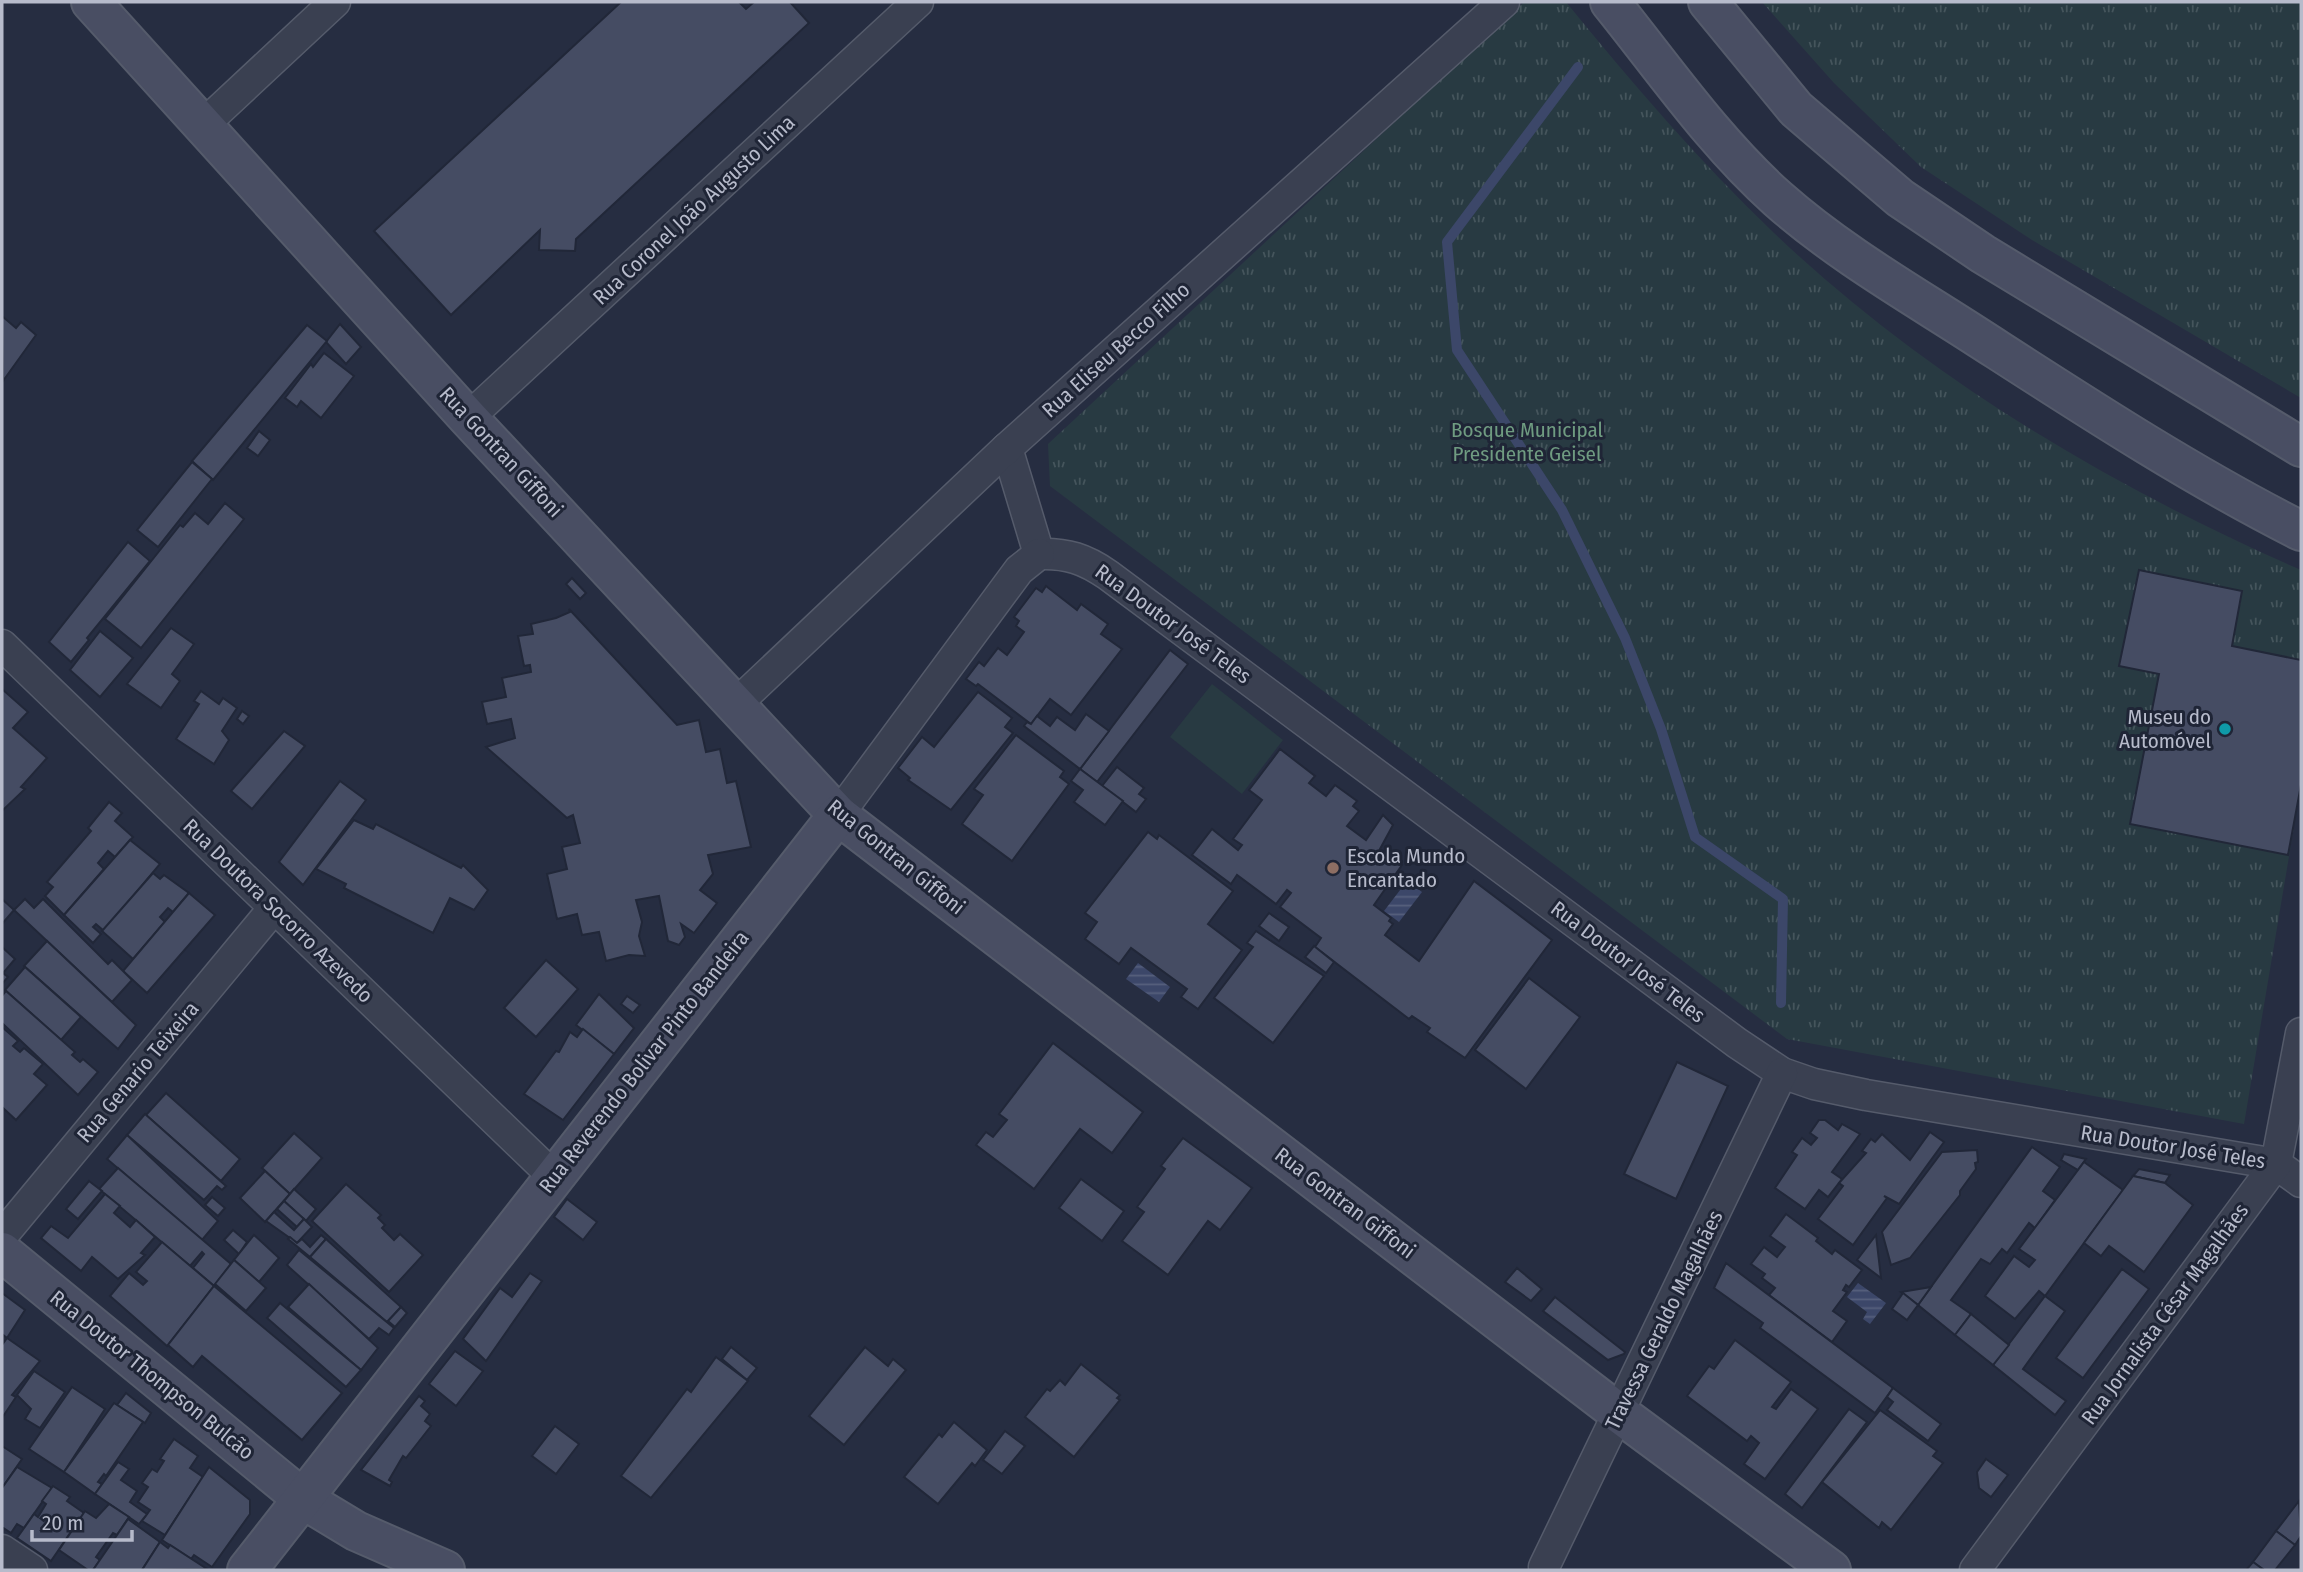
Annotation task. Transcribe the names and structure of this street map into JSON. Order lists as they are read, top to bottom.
{
  "streets": {
    "street": [
      "Rua Coronel João Augusto Lima",
      "Rua Eliseu Becco Filho",
      "Rua Gontran Giffoni",
      "Rua Doutor José Teles",
      "Rua Doutora Socorro Azevedo",
      "Rua Reverendo Bolivar Pinto Bandeira",
      "Rua Genario Teixeira",
      "Rua Jornalista César Magalhães",
      "Travessa Geraldo Magalhães",
      "Rua Doutor Thompson Bulcão"
    ]
  },
  "crossings": [
    ["Rua Coronel João Augusto Lima", "Rua Gontran Giffoni"],
    ["Rua Eliseu Becco Filho", "Rua Gontran Giffoni"],
    ["Rua Gontran Giffoni", "Rua Reverendo Bolivar Pinto Bandeira"],
    ["Rua Gontran Giffoni", "Travessa Geraldo Magalhães"],
    ["Rua Doutor José Teles", "Rua Reverendo Bolivar Pinto Bandeira"],
    ["Rua Doutor José Teles", "Rua Jornalista César Magalhães"],
    ["Rua Doutor José Teles", "Travessa Geraldo Magalhães"],
    ["Rua Doutora Socorro Azevedo", "Rua Reverendo Bolivar Pinto Bandeira"],
    ["Rua Doutora Socorro Azevedo", "Rua Genario Teixeira"],
    ["Rua Reverendo Bolivar Pinto Bandeira", "Rua Doutor Thompson Bulcão"]
  ],
  "parks": ["Bosque Municipal Presidente Geisel"],
  "places": ["Museu do Automóvel", "Escola Mundo Encantado"],
  "scale_bar": "20 m"
}
